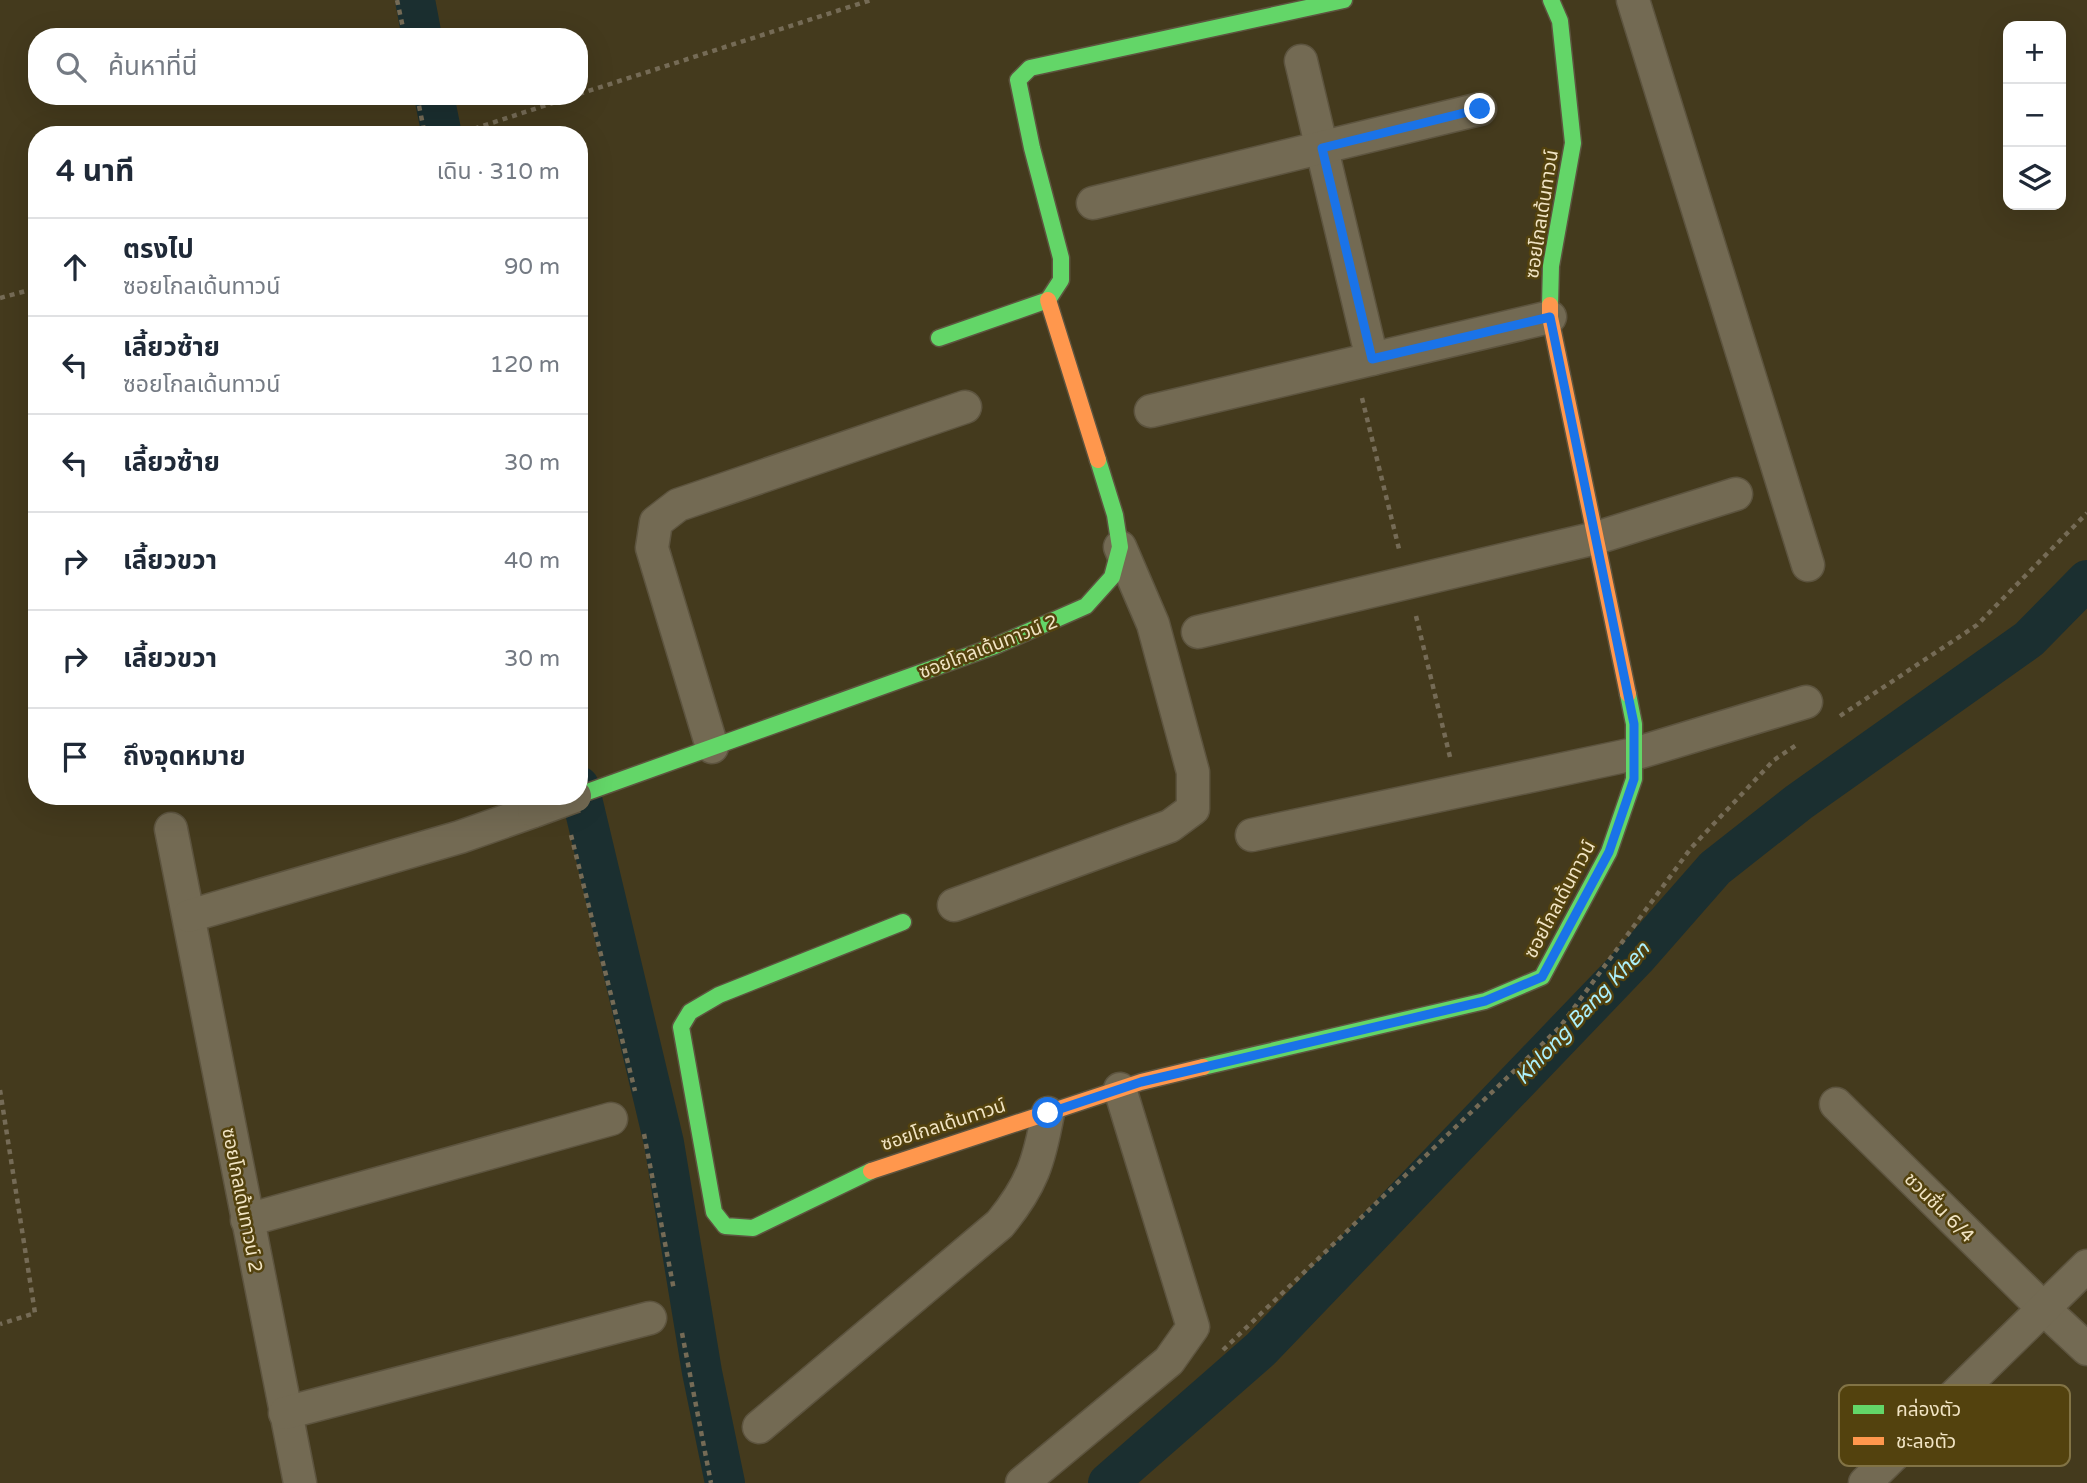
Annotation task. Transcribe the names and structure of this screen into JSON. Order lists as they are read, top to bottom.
{
  "streets": {
    "street": ["ซอยโกลเด้นทาวน์", "ซอยโกลเด้นทาวน์ 2", "ชวนชื่น 6/4"]
  },
  "water": ["Khlong Bang Khen"],
  "legend": ["คล่องตัว", "ชะลอตัว"],
  "page": {
    "map_buttons": ["+", "−"],
    "search": "ค้นหาที่นี่",
    "heading": ["4 นาที", "เดิน · 310 m"],
    "list": [
      ["ตรงไป", "ซอยโกลเด้นทาวน์", "90 m"],
      ["เลี้ยวซ้าย", "ซอยโกลเด้นทาวน์", "120 m"],
      ["เลี้ยวซ้าย", "30 m"],
      ["เลี้ยวขวา", "40 m"],
      ["เลี้ยวขวา", "30 m"],
      "ถึงจุดหมาย"
    ]
  }
}
